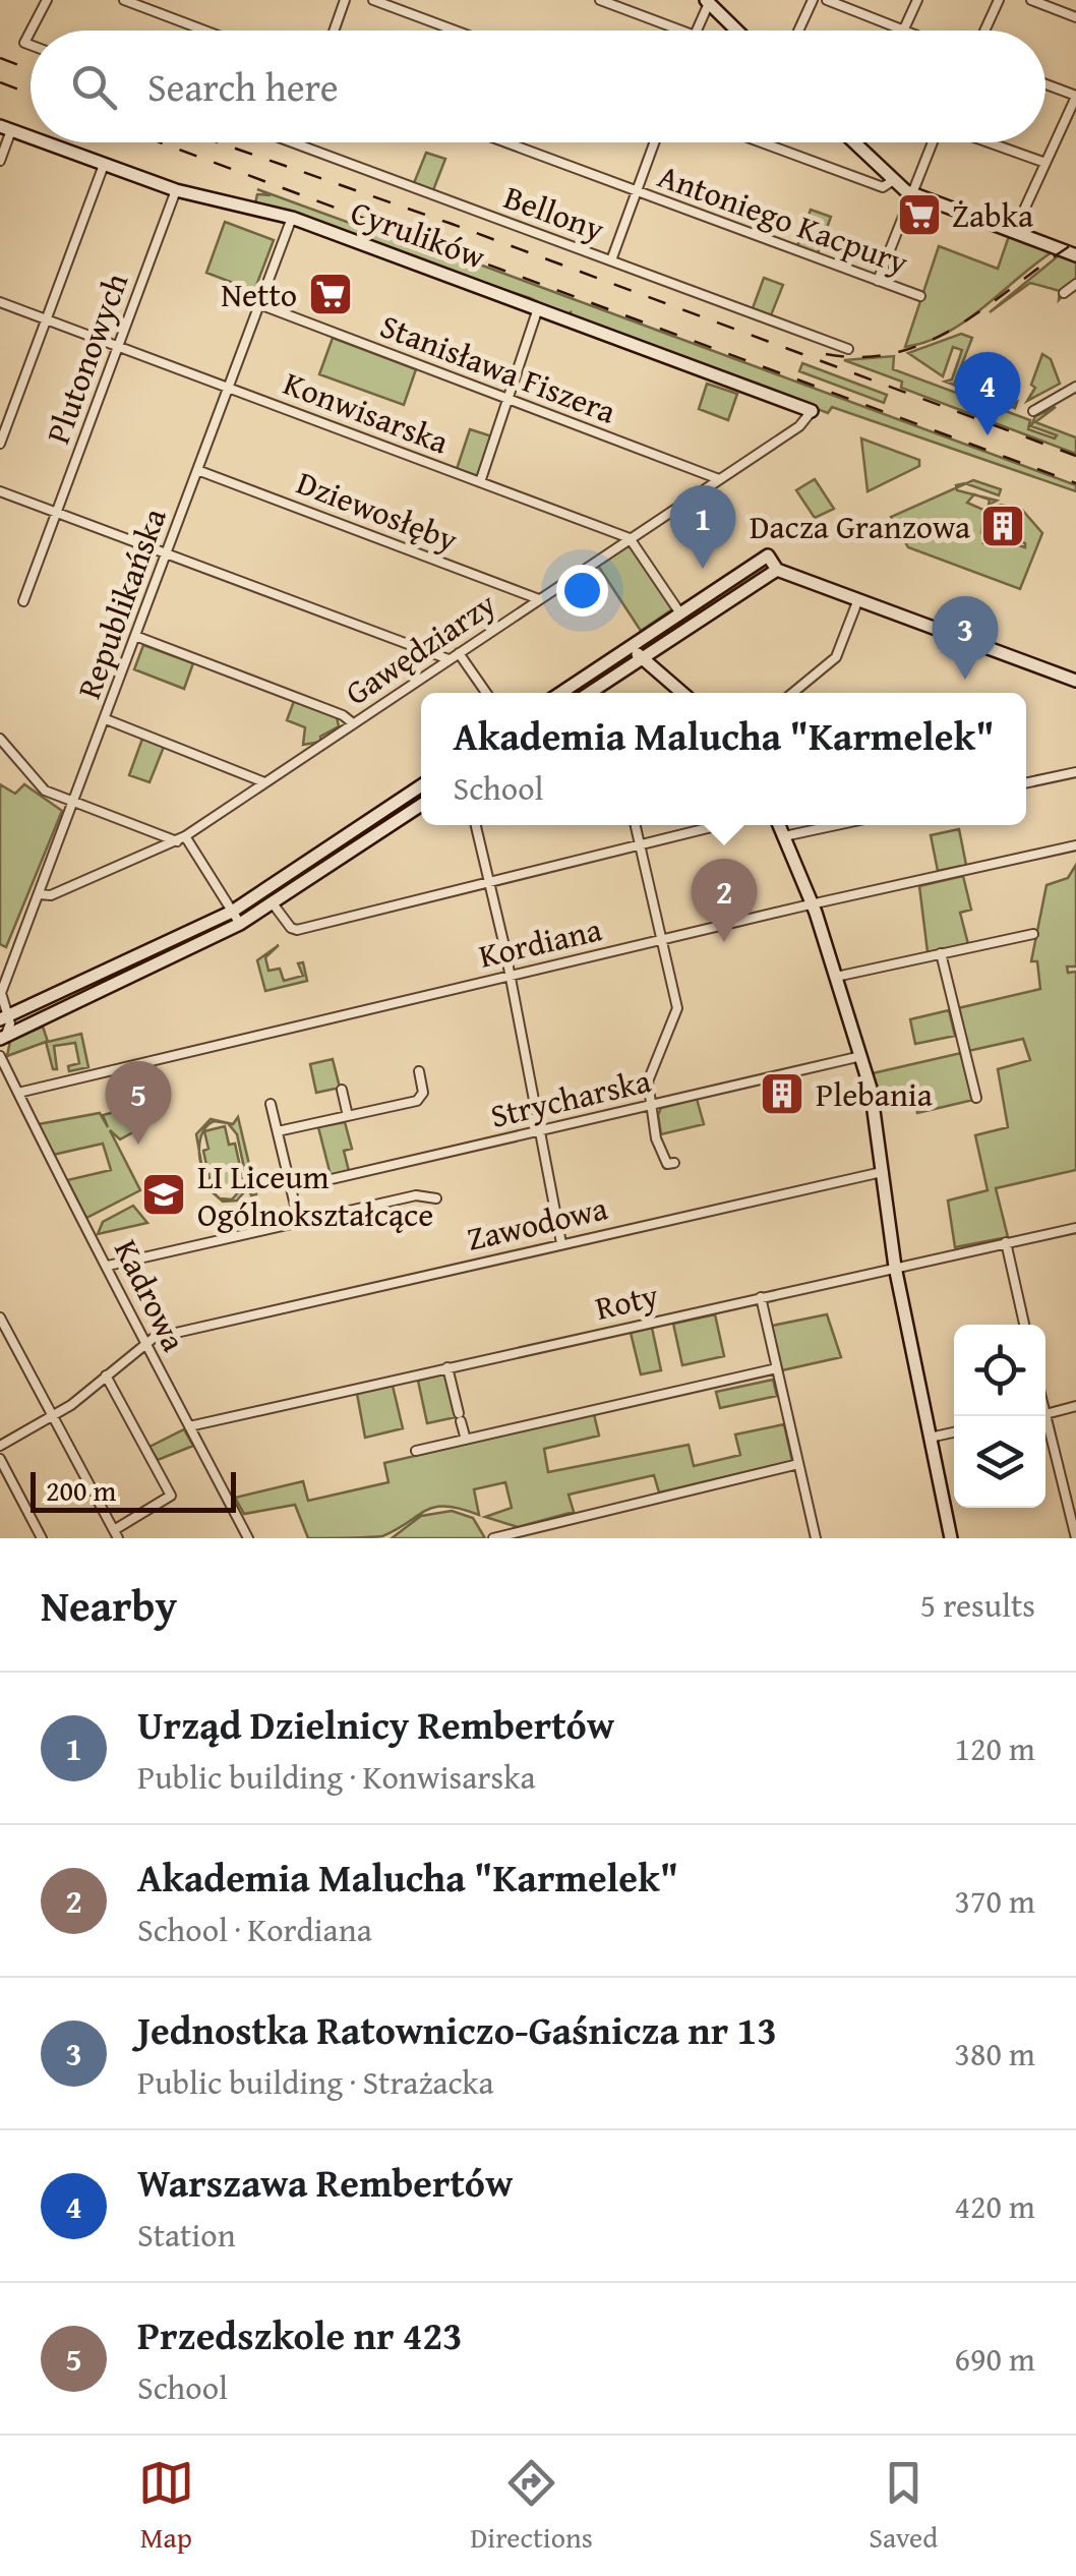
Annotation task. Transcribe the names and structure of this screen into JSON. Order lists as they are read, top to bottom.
{
  "streets": {
    "street": [
      "Bellony",
      "Antoniego Kacpury",
      "Cyrulików",
      "Plutonowych",
      "Stanisława Fiszera",
      "Konwisarska",
      "Dziewosłęby",
      "Republikańska",
      "Gawędziarzy",
      "Kordiana",
      "Strycharska",
      "Zawodowa",
      "Kadrowa",
      "Roty"
    ]
  },
  "crossings": [
    ["Cyrulików", "Plutonowych"],
    ["Cyrulików", "Republikańska"],
    ["Cyrulików", "Gawędziarzy"],
    ["Plutonowych", "Konwisarska"],
    ["Stanisława Fiszera", "Republikańska"],
    ["Stanisława Fiszera", "Gawędziarzy"],
    ["Konwisarska", "Republikańska"],
    ["Konwisarska", "Gawędziarzy"],
    ["Dziewosłęby", "Republikańska"],
    ["Dziewosłęby", "Gawędziarzy"],
    ["Republikańska", "Gawędziarzy"],
    ["Kordiana", "Kadrowa"],
    ["Zawodowa", "Kadrowa"],
    ["Kadrowa", "Roty"]
  ],
  "places": {
    "supermarket": ["Żabka", "Netto"],
    "building": ["Dacza Granzowa", "Plebania"],
    "school or university": ["LI Liceum Ogólnokształcące"]
  },
  "scale_bar": "200 m",
  "page": {
    "search": "Search here",
    "pins": [
      "4",
      "1",
      "3",
      "2",
      "5"
    ],
    "popup": ["Akademia Malucha \"Karmelek\"", "School"],
    "scale": "200 m",
    "heading": ["Nearby", "5 results"],
    "list": [
      {
        "mark": "1",
        "name": "Urząd Dzielnicy Rembertów",
        "note": "Public building · Konwisarska",
        "value": "120 m"
      },
      {
        "mark": "2",
        "name": "Akademia Malucha \"Karmelek\"",
        "note": "School · Kordiana",
        "value": "370 m"
      },
      {
        "mark": "3",
        "name": "Jednostka Ratowniczo-Gaśnicza nr 13",
        "note": "Public building · Strażacka",
        "value": "380 m"
      },
      {
        "mark": "4",
        "name": "Warszawa Rembertów",
        "note": "Station",
        "value": "420 m"
      },
      {
        "mark": "5",
        "name": "Przedszkole nr 423",
        "note": "School",
        "value": "690 m"
      }
    ],
    "nav": ["Map", "Directions", "Saved"]
  }
}
